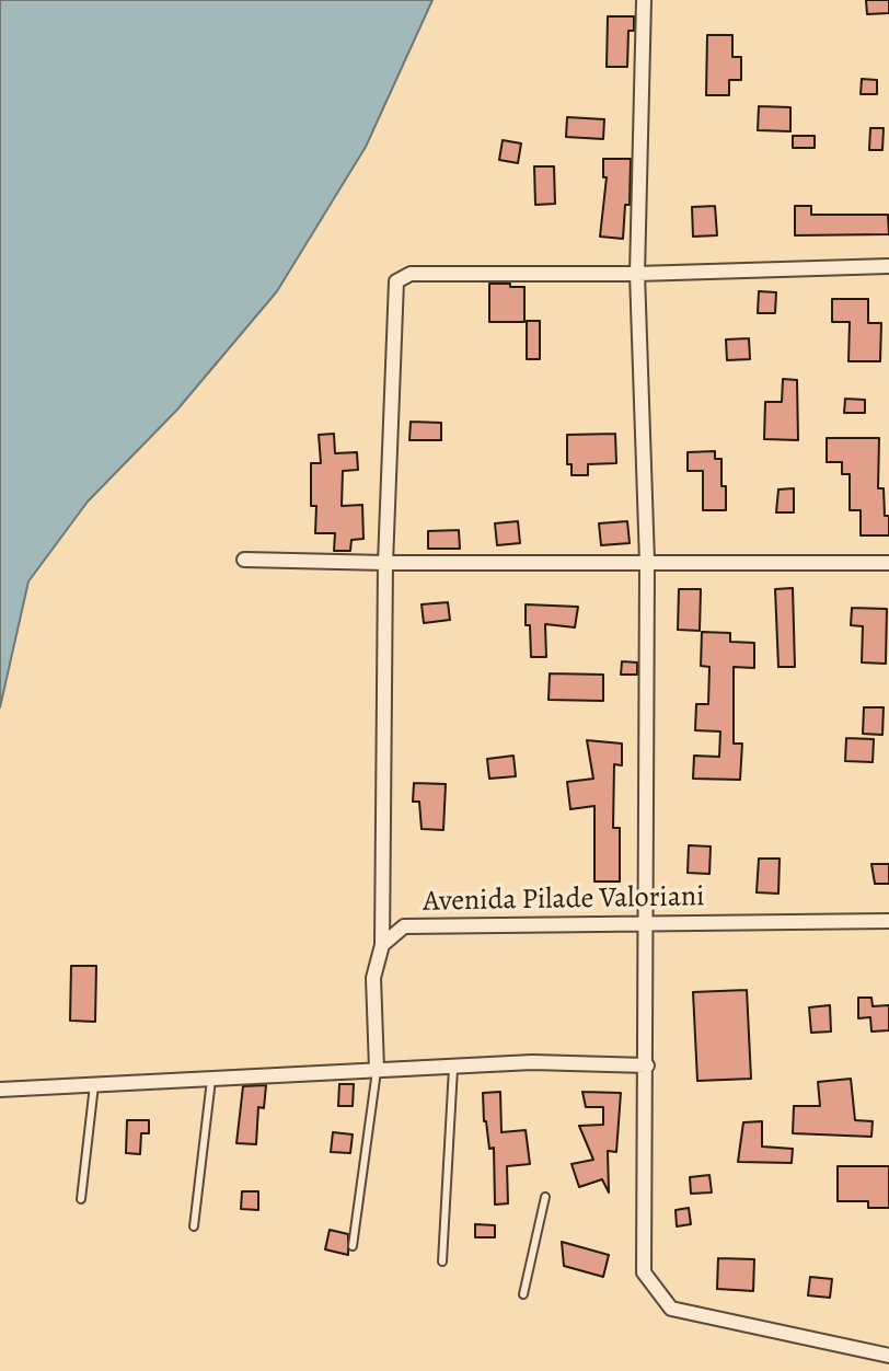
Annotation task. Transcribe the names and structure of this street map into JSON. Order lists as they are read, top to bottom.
{
  "streets": {
    "street": ["Avenida Pilade Valoriani"]
  }
}
